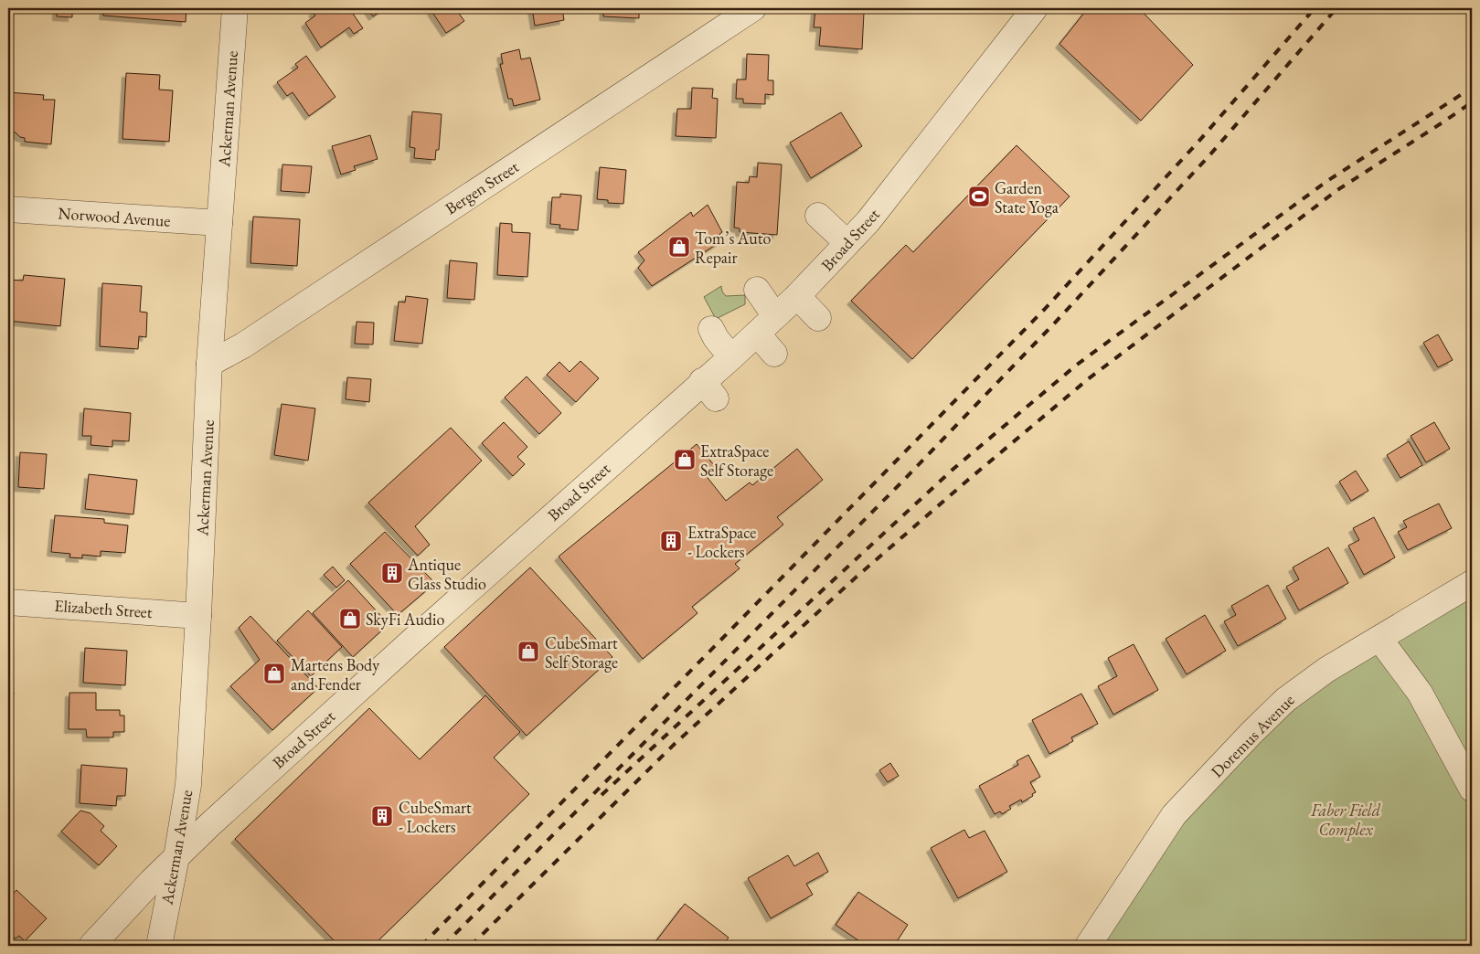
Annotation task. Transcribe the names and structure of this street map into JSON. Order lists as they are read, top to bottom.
{
  "streets": {
    "street": [
      "Ackerman Avenue",
      "Bergen Street",
      "Norwood Avenue",
      "Broad Street",
      "Elizabeth Street",
      "Doremus Avenue"
    ]
  },
  "crossings": [
    ["Ackerman Avenue", "Bergen Street"],
    ["Ackerman Avenue", "Norwood Avenue"],
    ["Ackerman Avenue", "Broad Street"],
    ["Ackerman Avenue", "Elizabeth Street"]
  ],
  "parks": ["Faber Field Complex"],
  "places": {
    "sports": ["Garden State Yoga"],
    "shop": [
      "Tom’s Auto Repair",
      "ExtraSpace Self Storage",
      "SkyFi Audio",
      "CubeSmart Self Storage",
      "Martens Body and Fender"
    ],
    "building": ["ExtraSpace - Lockers", "Antique Glass Studio", "CubeSmart - Lockers"]
  }
}
